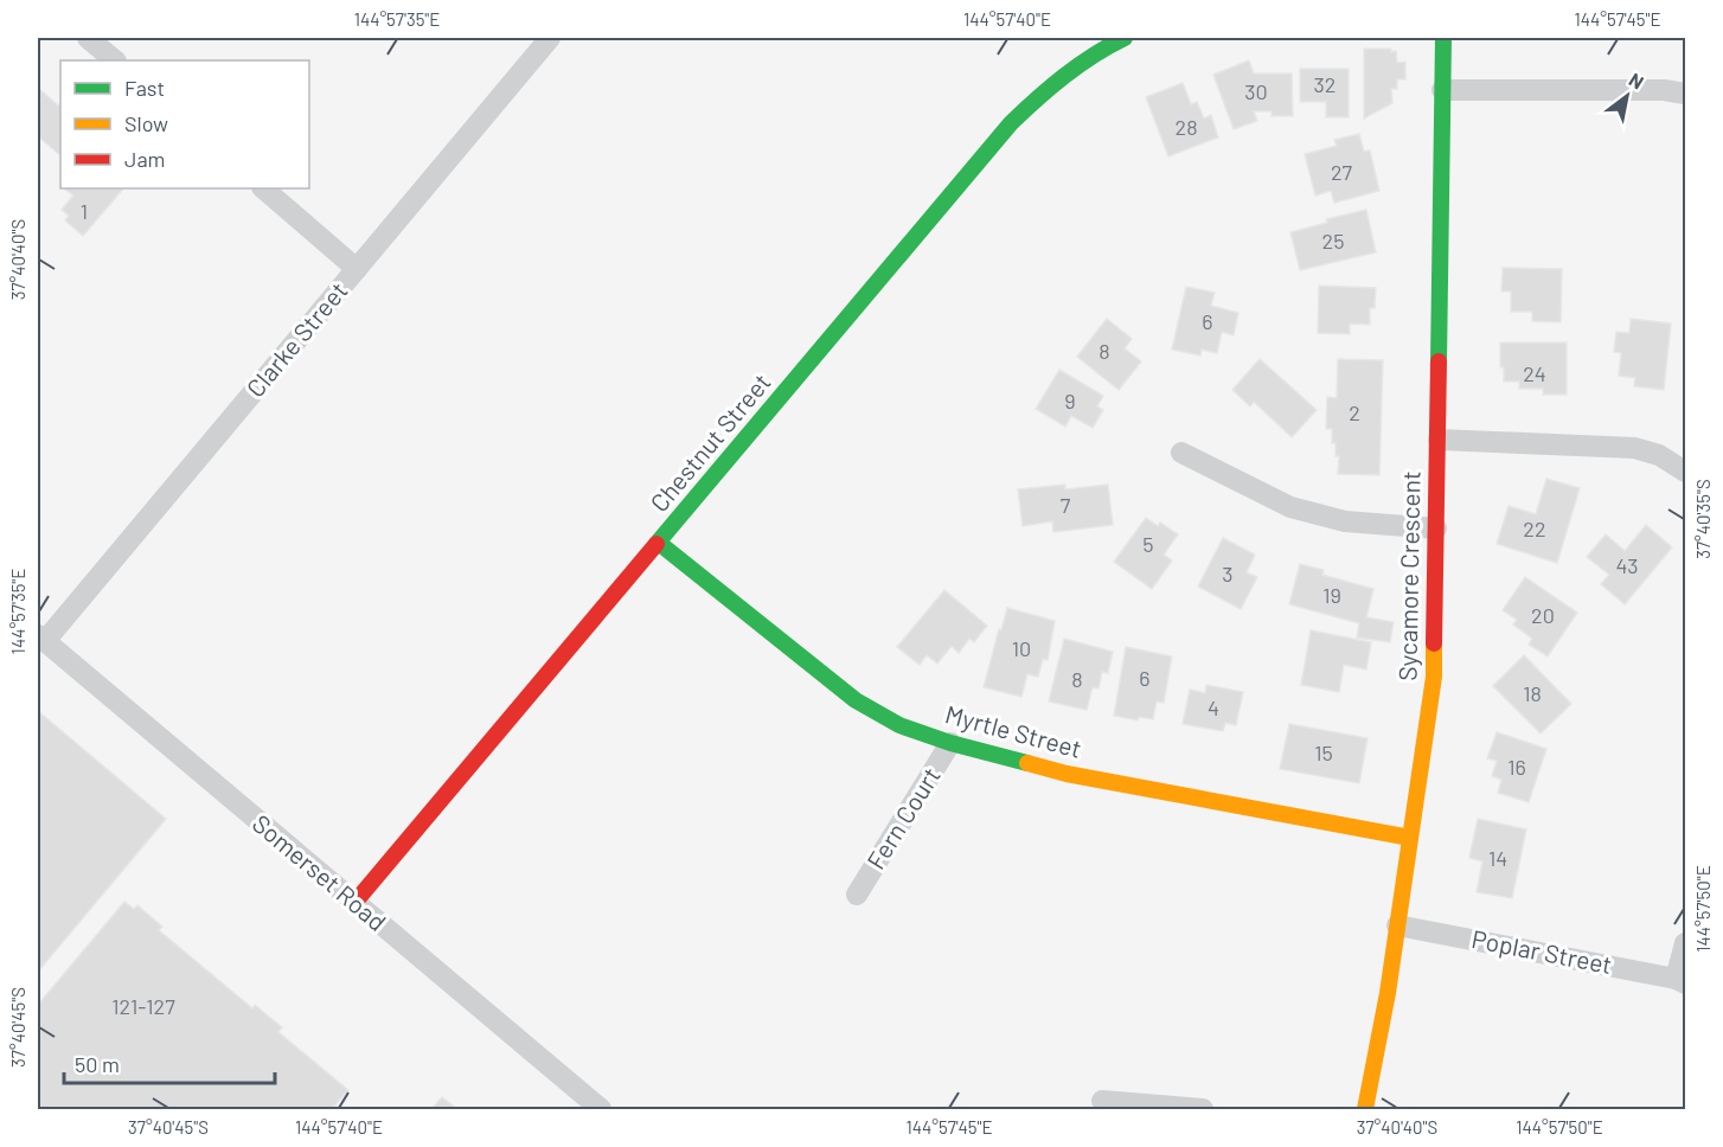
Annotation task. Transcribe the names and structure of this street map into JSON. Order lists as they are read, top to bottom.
{
  "streets": {
    "street": [
      "Clarke Street",
      "Chestnut Street",
      "Sycamore Crescent",
      "Myrtle Street",
      "Fern Court",
      "Somerset Road",
      "Poplar Street"
    ]
  },
  "crossings": [
    ["Clarke Street", "Somerset Road"],
    ["Chestnut Street", "Myrtle Street"],
    ["Chestnut Street", "Somerset Road"],
    ["Sycamore Crescent", "Myrtle Street"],
    ["Sycamore Crescent", "Poplar Street"],
    ["Myrtle Street", "Fern Court"]
  ],
  "house_numbers": [
    "32",
    "30",
    "28",
    "27",
    "1",
    "25",
    "6",
    "8",
    "24",
    "9",
    "2",
    "7",
    "22",
    "5",
    "43",
    "3",
    "19",
    "20",
    "10",
    "6",
    "8",
    "18",
    "4",
    "15",
    "16",
    "14",
    "121-127"
  ],
  "legend": ["Fast", "Slow", "Jam"],
  "scale_bar": "50 m",
  "north": "top right",
  "coordinates": [
    "144°57'35\"E",
    "144°57'40\"E",
    "144°57'45\"E",
    "37°40'40\"S",
    "37°40'35\"S",
    "144°57'50\"E",
    "37°40'45\"S"
  ]
}
